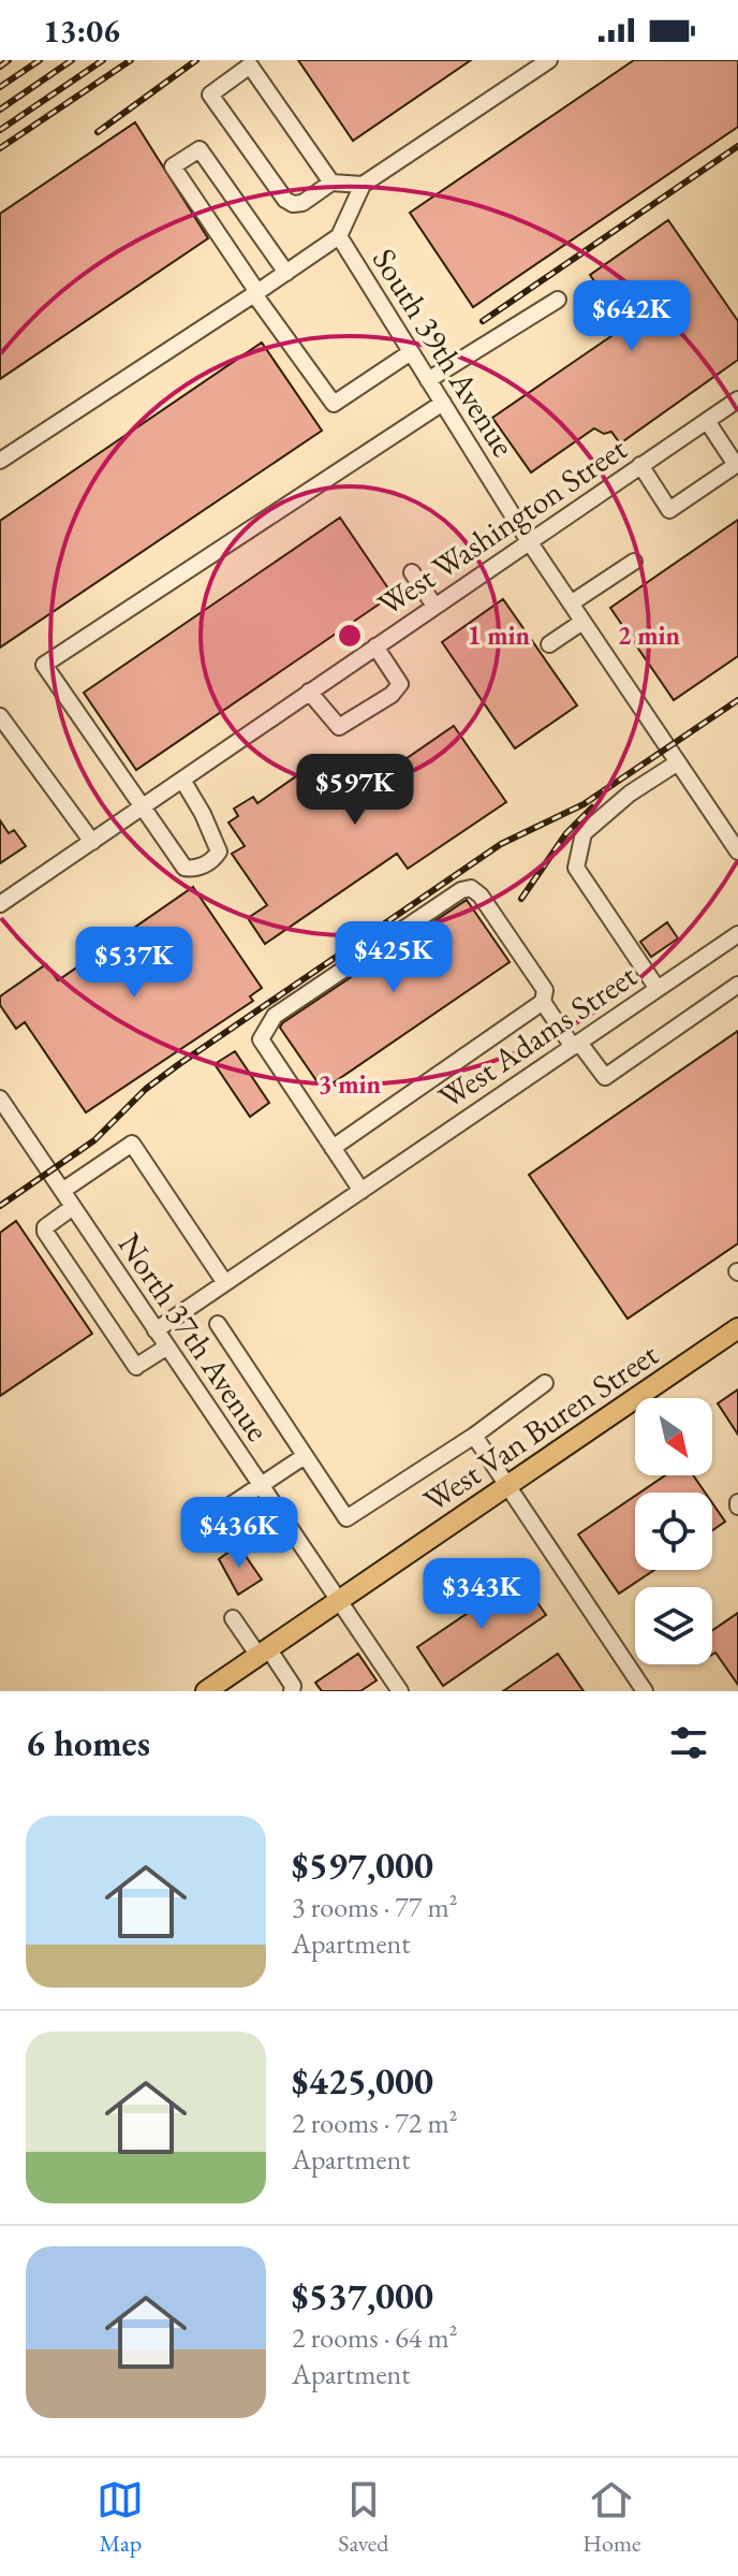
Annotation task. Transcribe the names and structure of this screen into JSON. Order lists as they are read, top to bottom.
{
  "streets": {
    "main road": ["West Van Buren Street"],
    "street": [
      "South 39th Avenue",
      "West Washington Street",
      "West Adams Street",
      "North 37th Avenue"
    ]
  },
  "crossings": [
    ["South 39th Avenue", "West Washington Street"],
    ["West Adams Street", "North 37th Avenue"],
    ["North 37th Avenue", "West Van Buren Street"]
  ],
  "north": "bottom right",
  "page": {
    "status": "13:06",
    "price": [
      "$642K",
      "$597K",
      "$425K",
      "$537K",
      "$436K",
      "$343K"
    ],
    "heading": "6 homes",
    "list": [
      {
        "name": "$597,000",
        "note": "3 rooms · 77 m² · Apartment"
      },
      {
        "name": "$425,000",
        "note": "2 rooms · 72 m² · Apartment"
      },
      {
        "name": "$537,000",
        "note": "2 rooms · 64 m² · Apartment"
      }
    ],
    "tabs": ["Map", "Saved", "Home"]
  },
  "rings": ["1 min", "2 min", "3 min"]
}
